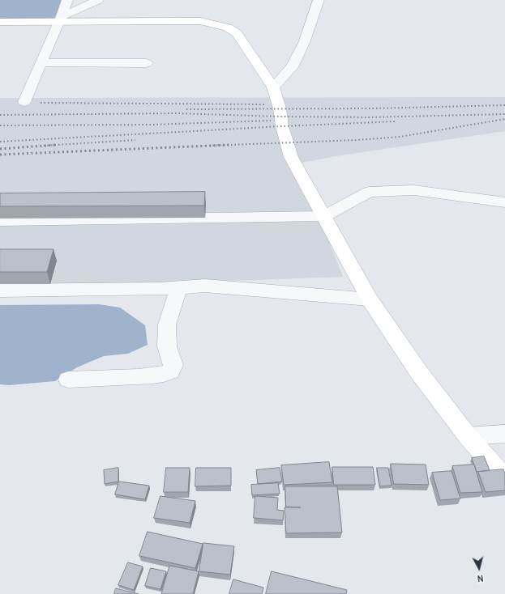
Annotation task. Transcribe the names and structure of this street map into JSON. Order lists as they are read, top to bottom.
{
  "north": "bottom"
}
